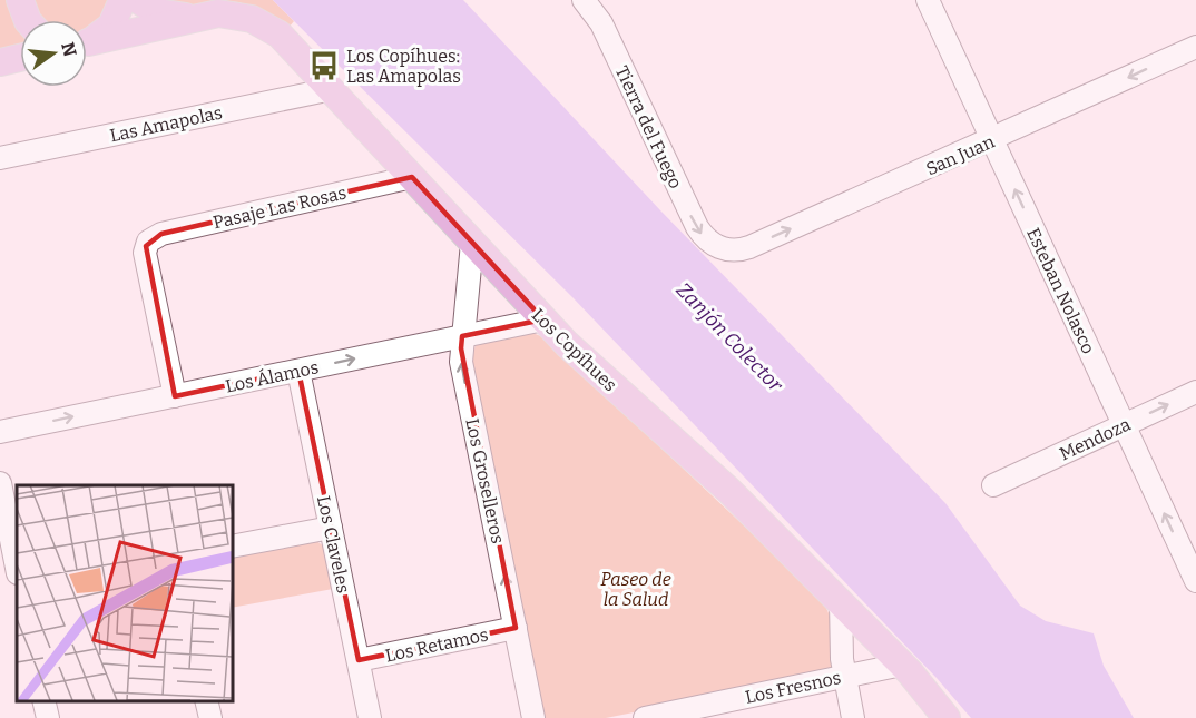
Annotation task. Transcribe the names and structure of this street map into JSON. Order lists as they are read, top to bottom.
{
  "streets": {
    "main road": ["Los Copíhues"],
    "street": [
      "Las Amapolas",
      "Tierra del Fuego",
      "San Juan",
      "Pasaje Las Rosas",
      "Esteban Nolasco",
      "Los Álamos",
      "Mendoza",
      "Los Groselleros",
      "Los Claveles",
      "Los Retamos",
      "Los Fresnos"
    ]
  },
  "crossings": [
    ["Las Amapolas", "Los Copíhues"],
    ["Tierra del Fuego", "San Juan"],
    ["San Juan", "Esteban Nolasco"],
    ["Pasaje Las Rosas", "Los Copíhues"],
    ["Pasaje Las Rosas", "Los Álamos"],
    ["Esteban Nolasco", "Mendoza"],
    ["Los Copíhues", "Los Álamos"],
    ["Los Copíhues", "Los Groselleros"],
    ["Los Copíhues", "Los Fresnos"],
    ["Los Álamos", "Los Groselleros"],
    ["Los Álamos", "Los Claveles"],
    ["Los Groselleros", "Los Retamos"],
    ["Los Claveles", "Los Retamos"]
  ],
  "one_way": [
    "Tierra del Fuego",
    "Esteban Nolasco",
    "Los Álamos",
    "Mendoza",
    "Los Groselleros"
  ],
  "water": ["Zanjón Colector"],
  "parks": ["Paseo de la Salud"],
  "places": {
    "bus stop": ["Los Copíhues: Las Amapolas"]
  },
  "north": "right"
}
